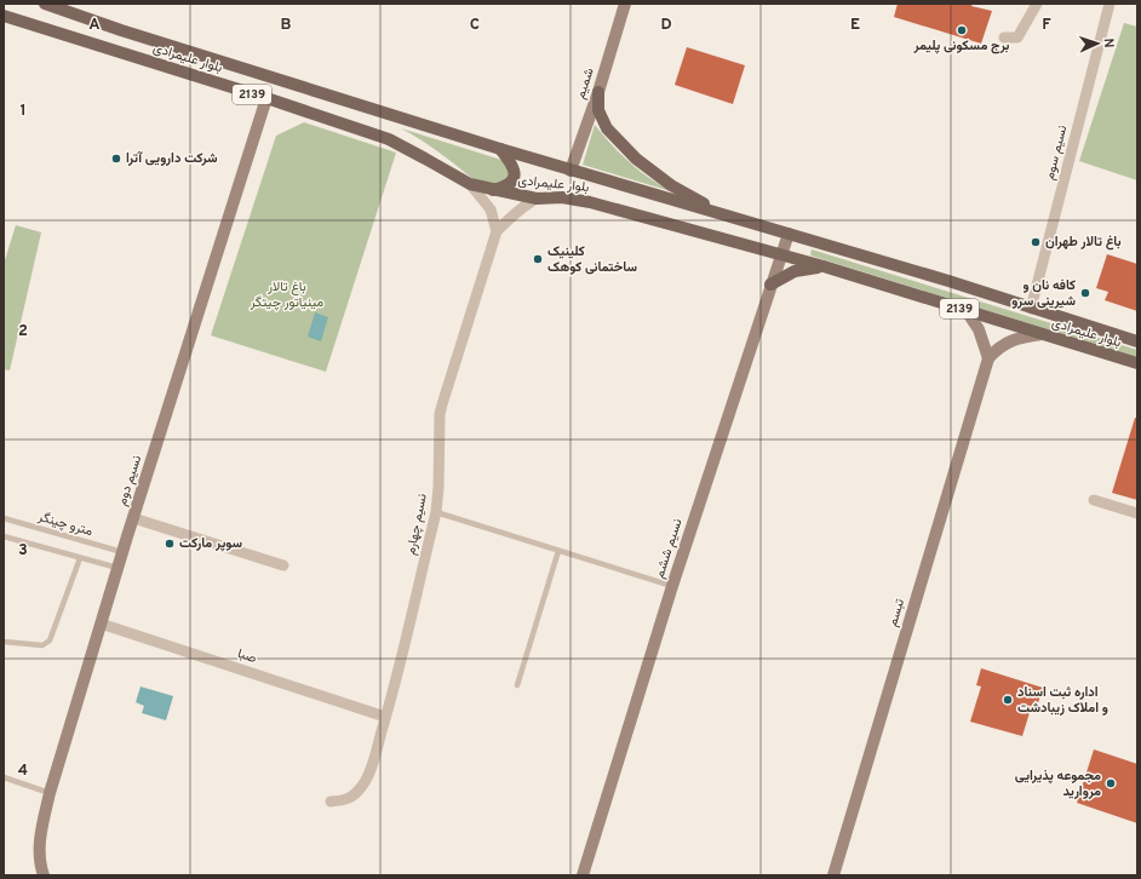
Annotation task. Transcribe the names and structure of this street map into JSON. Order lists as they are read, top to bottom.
{
  "streets": {
    "main road": ["بلوار علیمرادی", "2139"],
    "street": [
      "شمیم",
      "نسیم سوم",
      "نسیم دوم",
      "نسیم چهارم",
      "نسیم ششم",
      "تبسم",
      "صبا"
    ],
    "lane": ["مترو چینگر"]
  },
  "crossings": [
    ["بلوار علیمرادی", "شمیم"],
    ["بلوار علیمرادی", "نسیم سوم"],
    ["بلوار علیمرادی", "نسیم دوم"],
    ["بلوار علیمرادی", "نسیم چهارم"],
    ["بلوار علیمرادی", "نسیم ششم"],
    ["نسیم دوم", "مترو چینگر"],
    ["نسیم دوم", "صبا"],
    ["نسیم چهارم", "صبا"]
  ],
  "parks": ["باغ تالار مینیاتور چیتگر"],
  "places": [
    "برج مسکونی پلیمر",
    "شرکت دارویی آترا",
    "باغ تالار طهران",
    "کلینیک ساختمانی کوهک",
    "کافه نان و شیرینی سرو",
    "سوپر مارکت",
    "اداره ثبت اسناد و املاک زیبادشت",
    "مجموعه پذیرایی مروارید"
  ],
  "north": "right",
  "grid": {
    "columns": [
      "A",
      "B",
      "C",
      "D",
      "E",
      "F"
    ],
    "rows": [
      "1",
      "2",
      "3",
      "4"
    ]
  }
}
